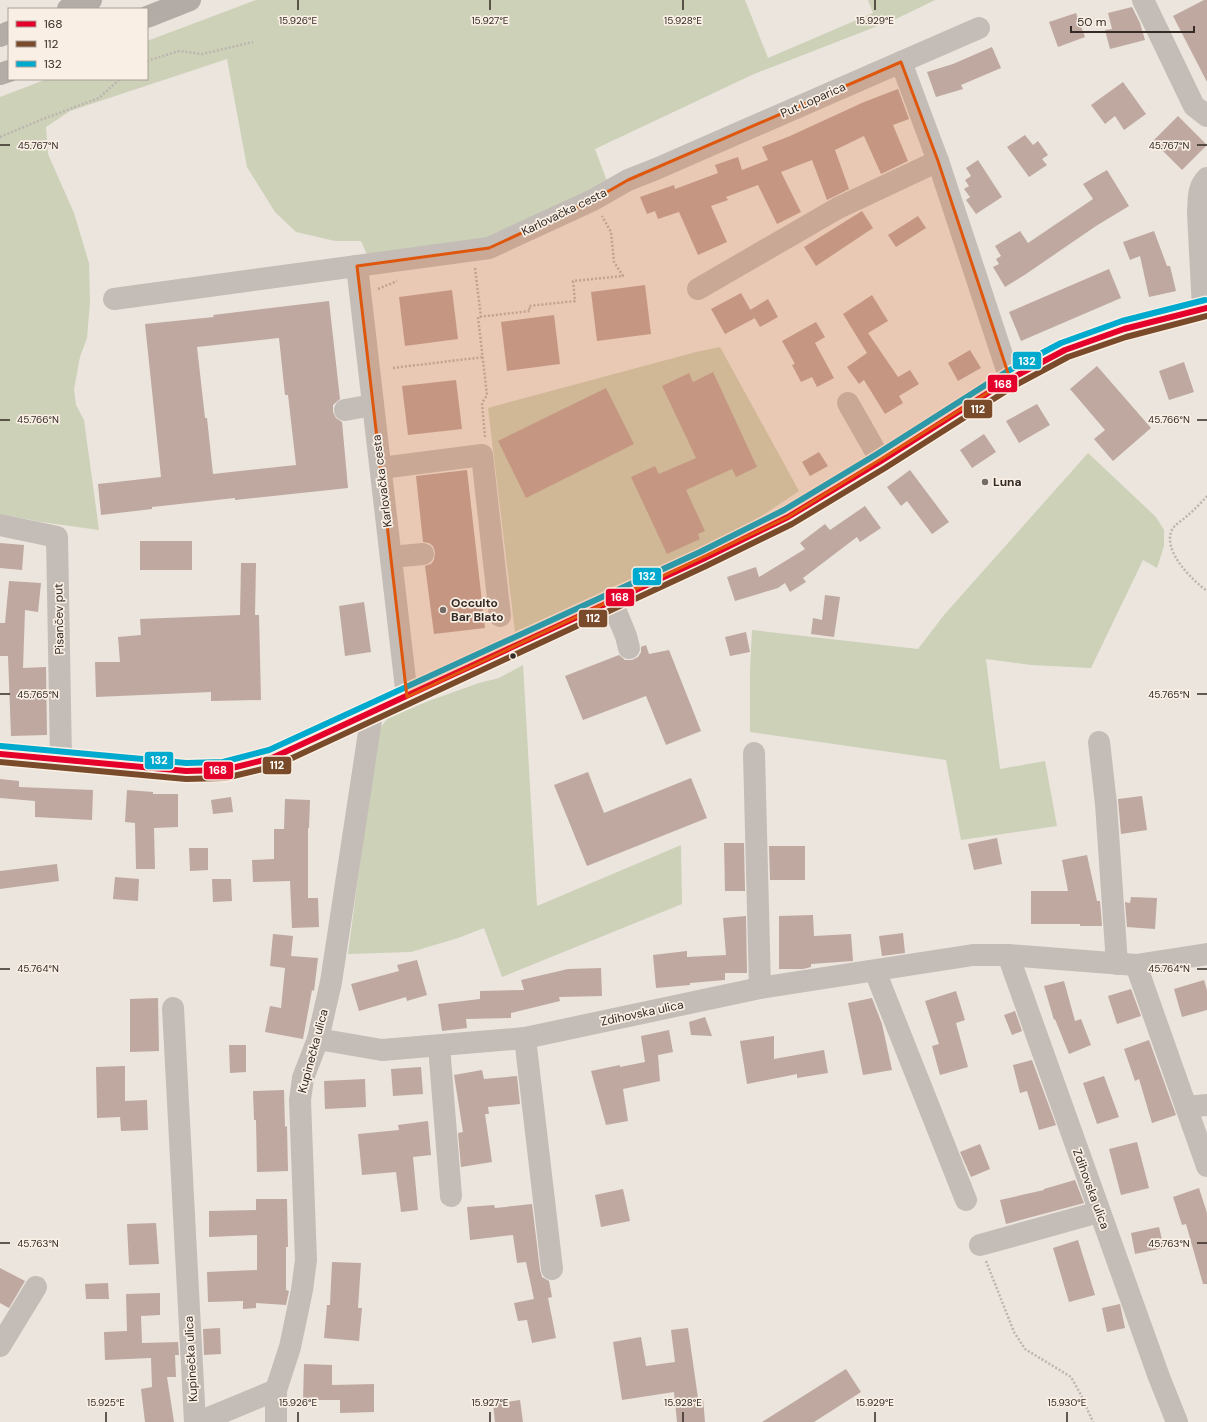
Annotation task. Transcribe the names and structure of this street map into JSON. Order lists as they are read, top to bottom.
{
  "streets": {
    "street": [
      "Put Loparica",
      "Karlovačka cesta",
      "Pisančev put",
      "Zdihovska ulica",
      "Kupinečka ulica"
    ]
  },
  "crossings": [
    ["Put Loparica", "Karlovačka cesta"],
    ["Zdihovska ulica", "Kupinečka ulica"]
  ],
  "places": ["Luna", "Occulto Bar Blato"],
  "lines": ["transit line 132", "transit line 168", "transit line 112"],
  "legend": ["168", "112", "132"],
  "scale_bar": "50 m",
  "coordinates": [
    "15.926°E",
    "15.927°E",
    "15.928°E",
    "15.929°E",
    "45.767°N",
    "45.766°N",
    "45.765°N",
    "45.764°N",
    "45.763°N",
    "15.925°E",
    "15.930°E"
  ]
}
